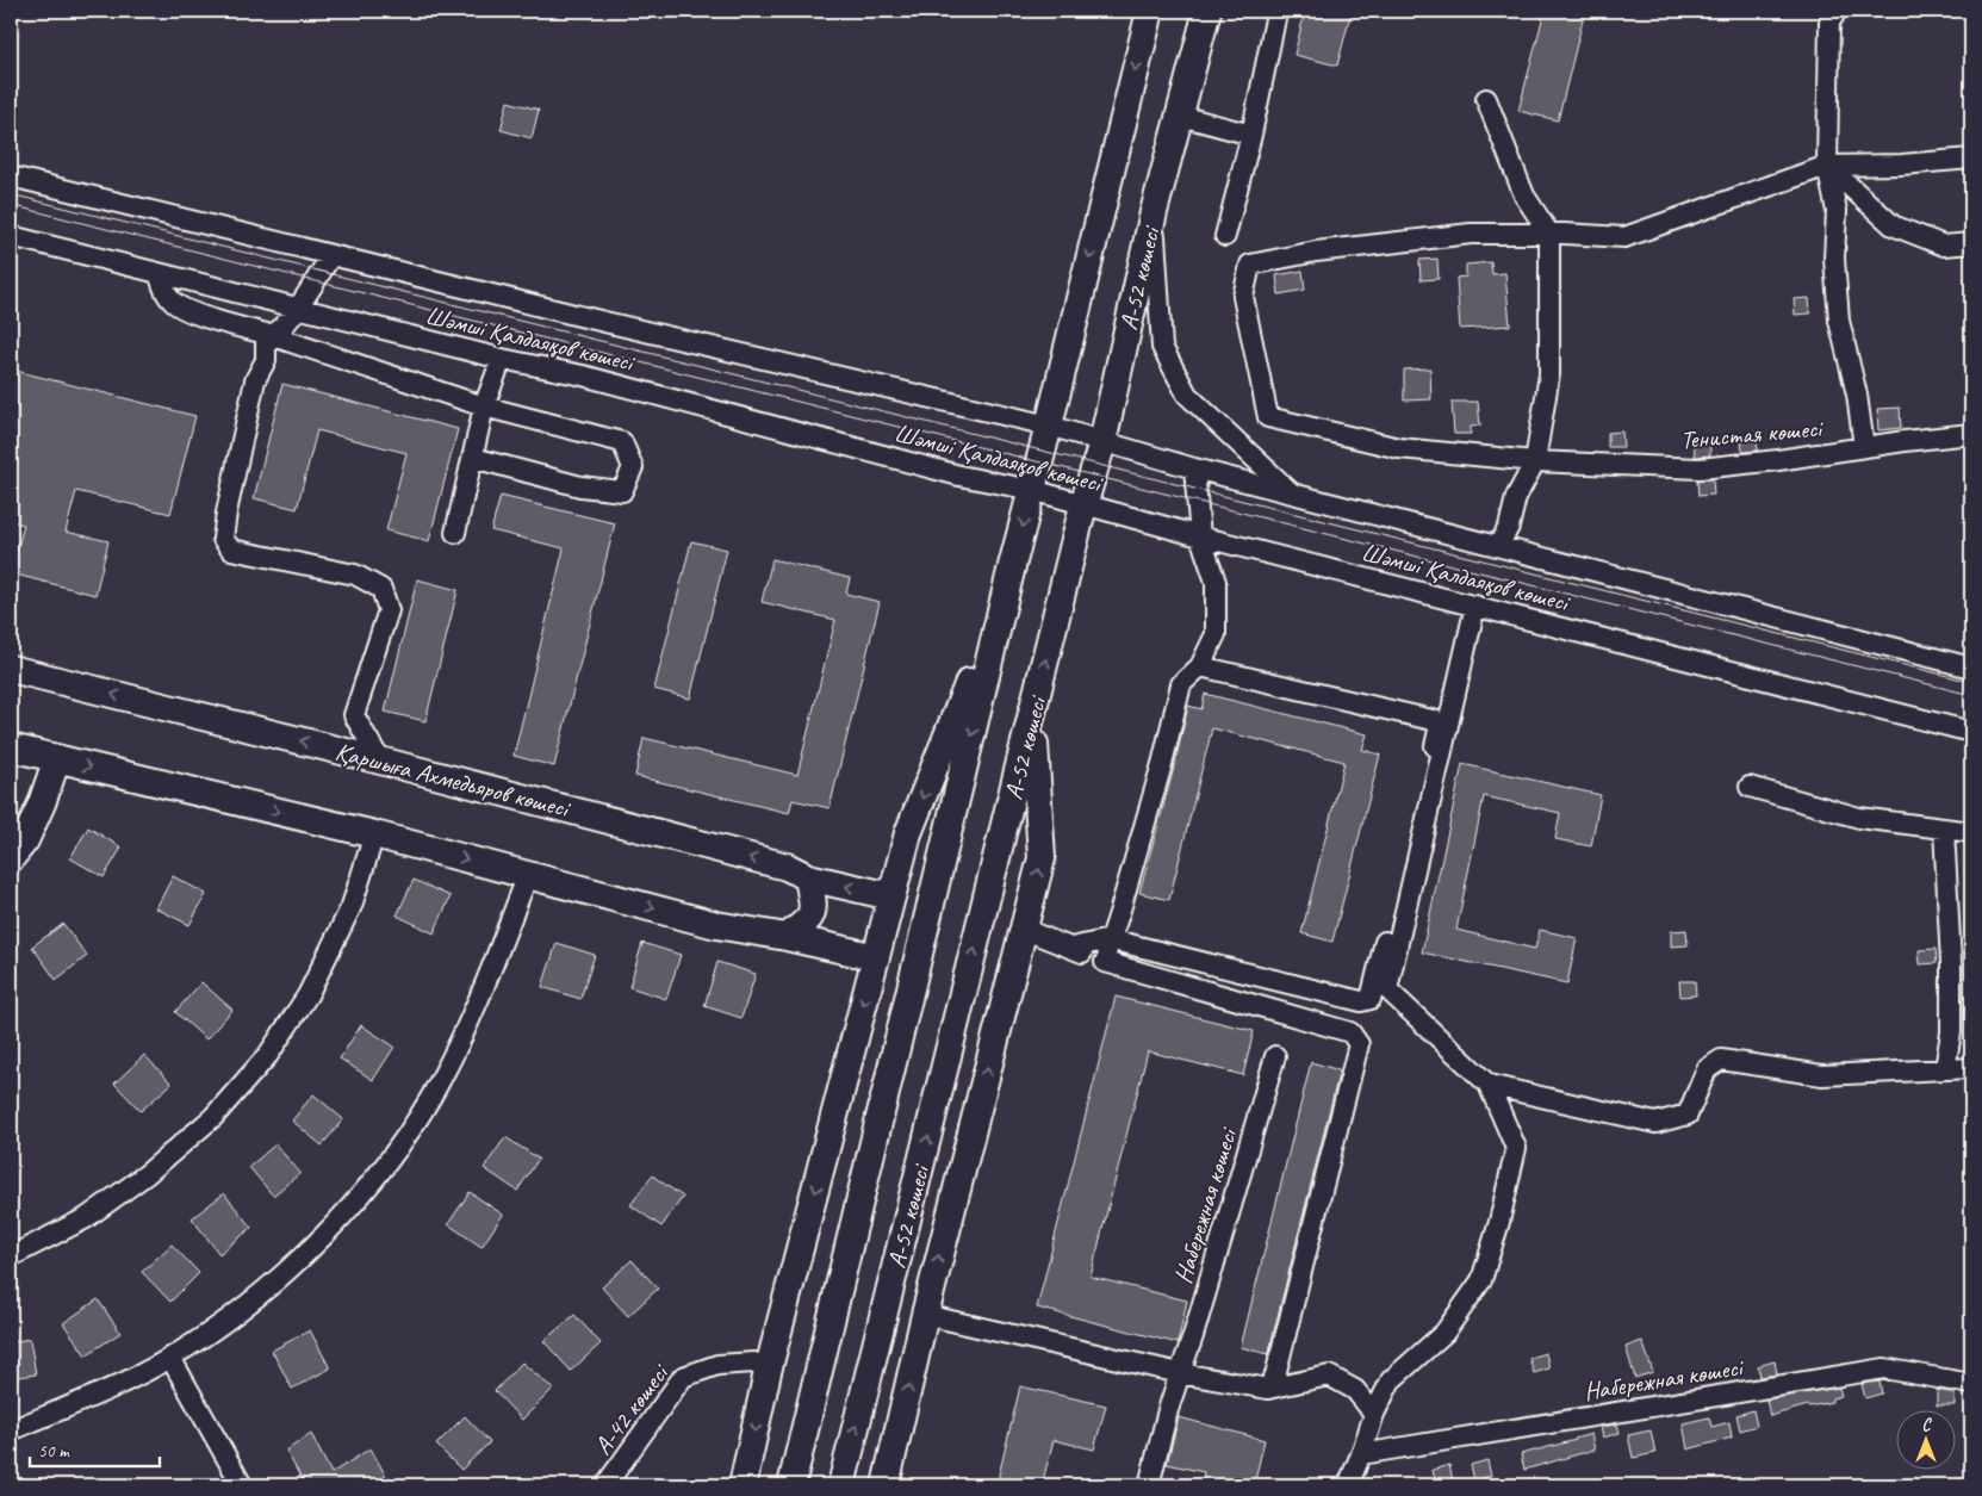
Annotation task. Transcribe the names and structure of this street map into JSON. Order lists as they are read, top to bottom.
{
  "streets": {
    "street": [
      "А-52 көшесі",
      "Шәмші Қалдаяқов көшесі",
      "Тенистая көшесі",
      "Қаршыға Ахмедьяров көшесі",
      "Набережная көшесі",
      "А-42 көшесі"
    ]
  },
  "crossings": [
    ["А-52 көшесі", "Шәмші Қалдаяқов көшесі"]
  ],
  "scale_bar": "50 m",
  "north": "top"
}
